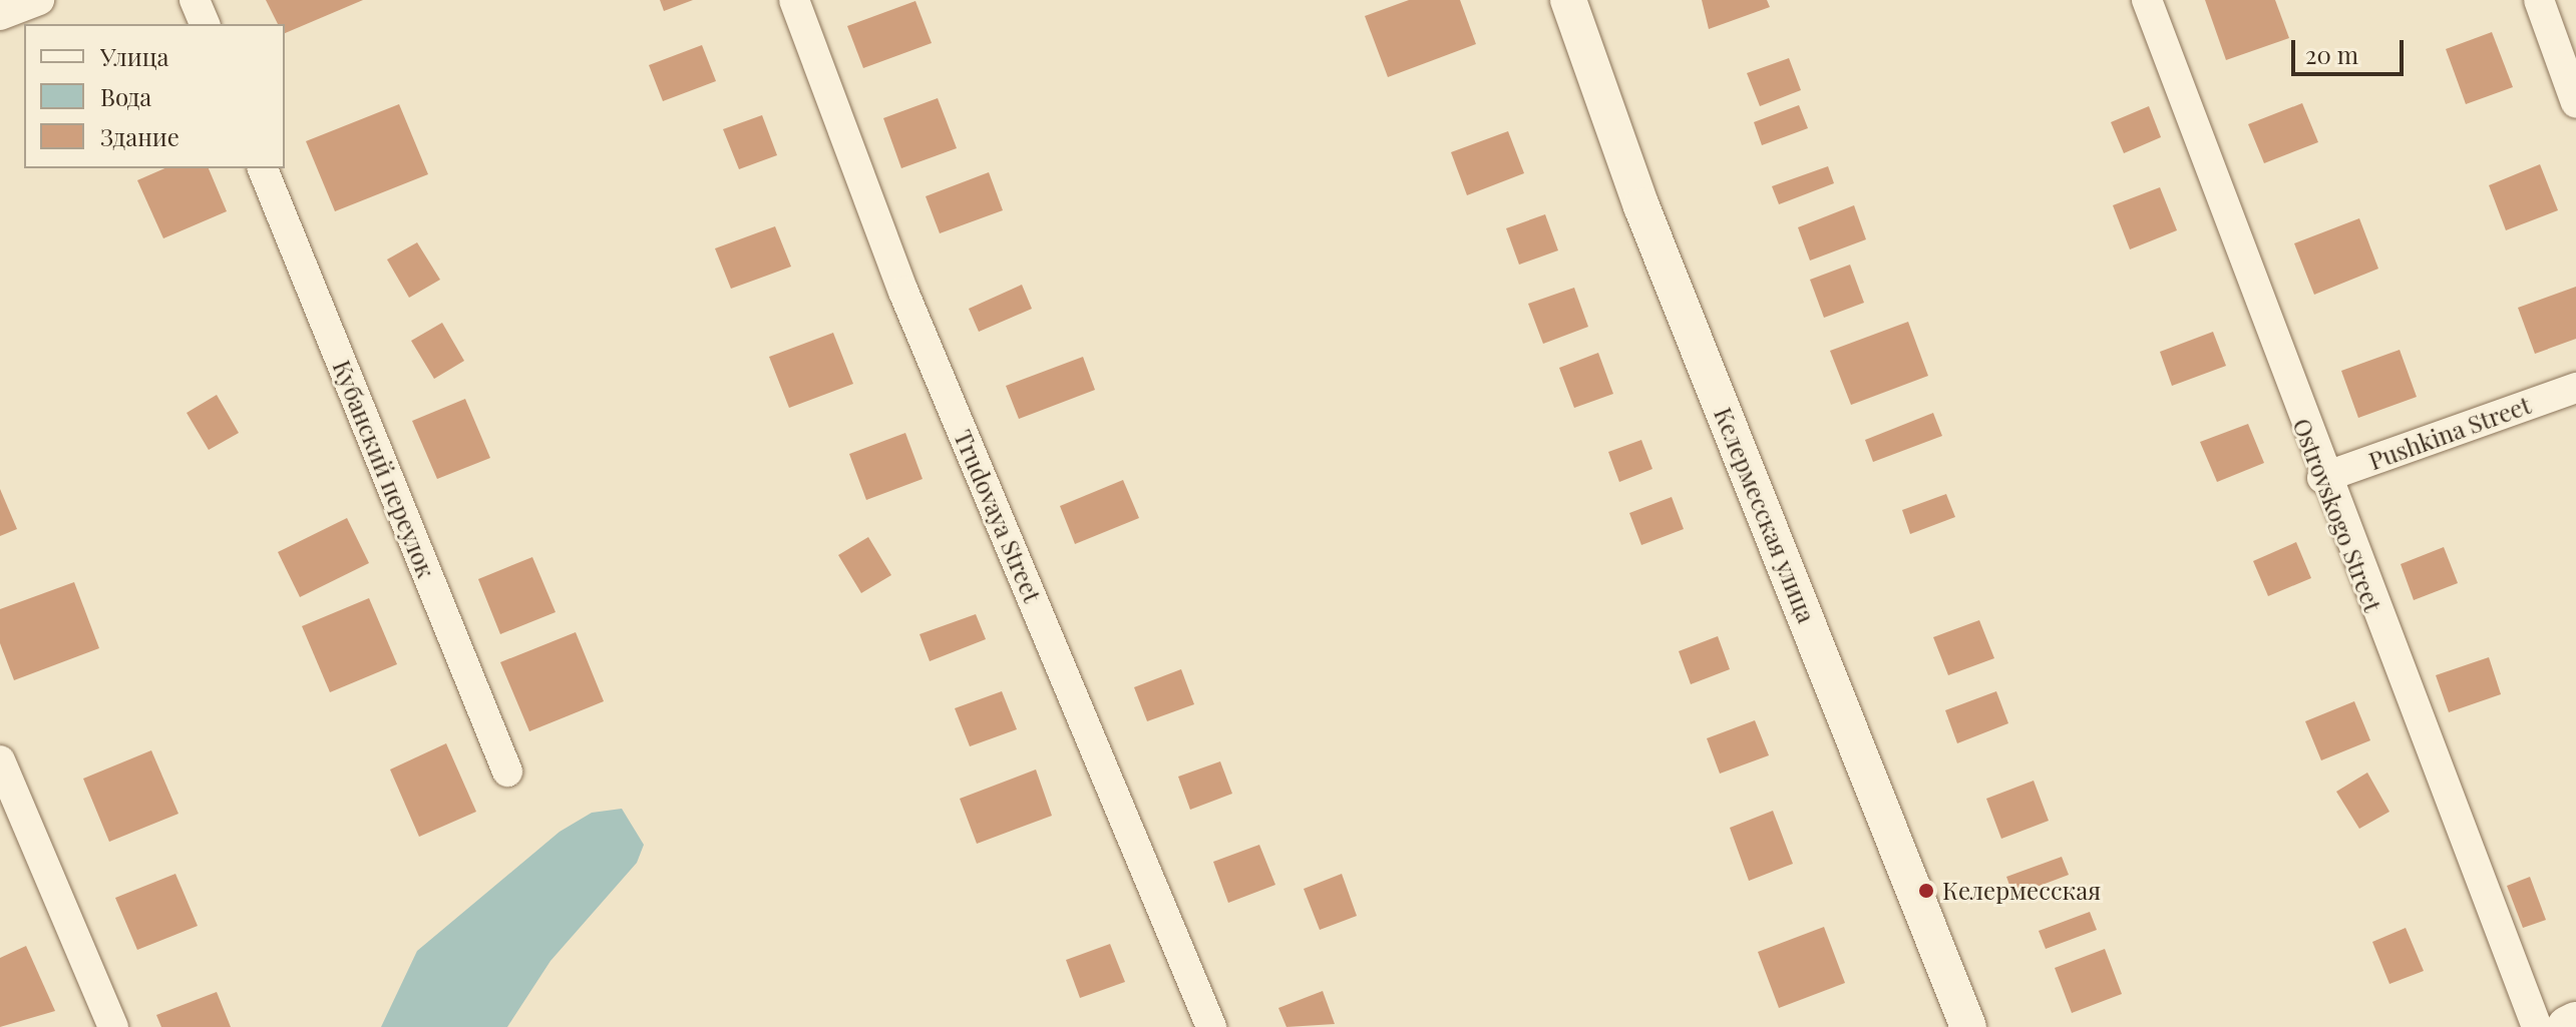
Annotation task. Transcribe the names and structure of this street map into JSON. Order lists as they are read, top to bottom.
{
  "streets": {
    "street": [
      "Pushkina Street",
      "Кубанский переулок",
      "Келермесская улица",
      "Ostrovskogo Street",
      "Trudovaya Street"
    ]
  },
  "crossings": [
    ["Pushkina Street", "Ostrovskogo Street"]
  ],
  "places": ["Келермесская"],
  "legend": ["Улица", "Вода", "Здание"],
  "scale_bar": "20 m"
}
